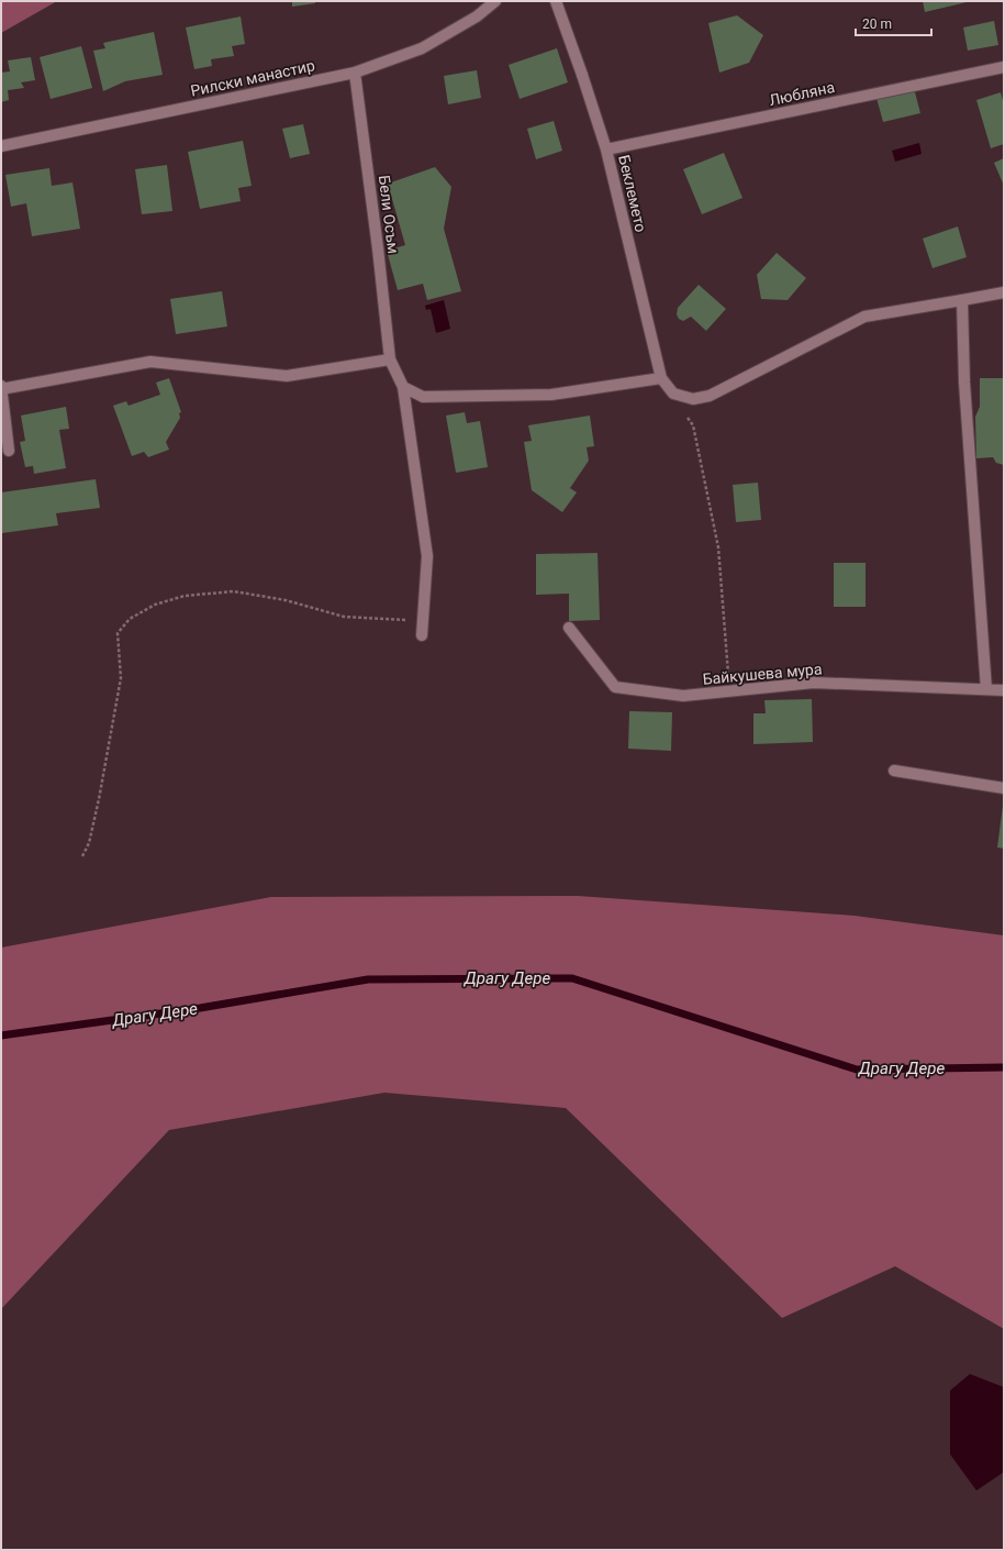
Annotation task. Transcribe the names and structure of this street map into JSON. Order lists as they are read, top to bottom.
{
  "streets": {
    "street": [
      "Рилски манастир",
      "Любляна",
      "Беклемето",
      "Бели Осъм",
      "Байкушева мура"
    ]
  },
  "crossings": [
    ["Рилски манастир", "Бели Осъм"],
    ["Любляна", "Беклемето"]
  ],
  "water": ["Драгу Дере"],
  "scale_bar": "20 m"
}
